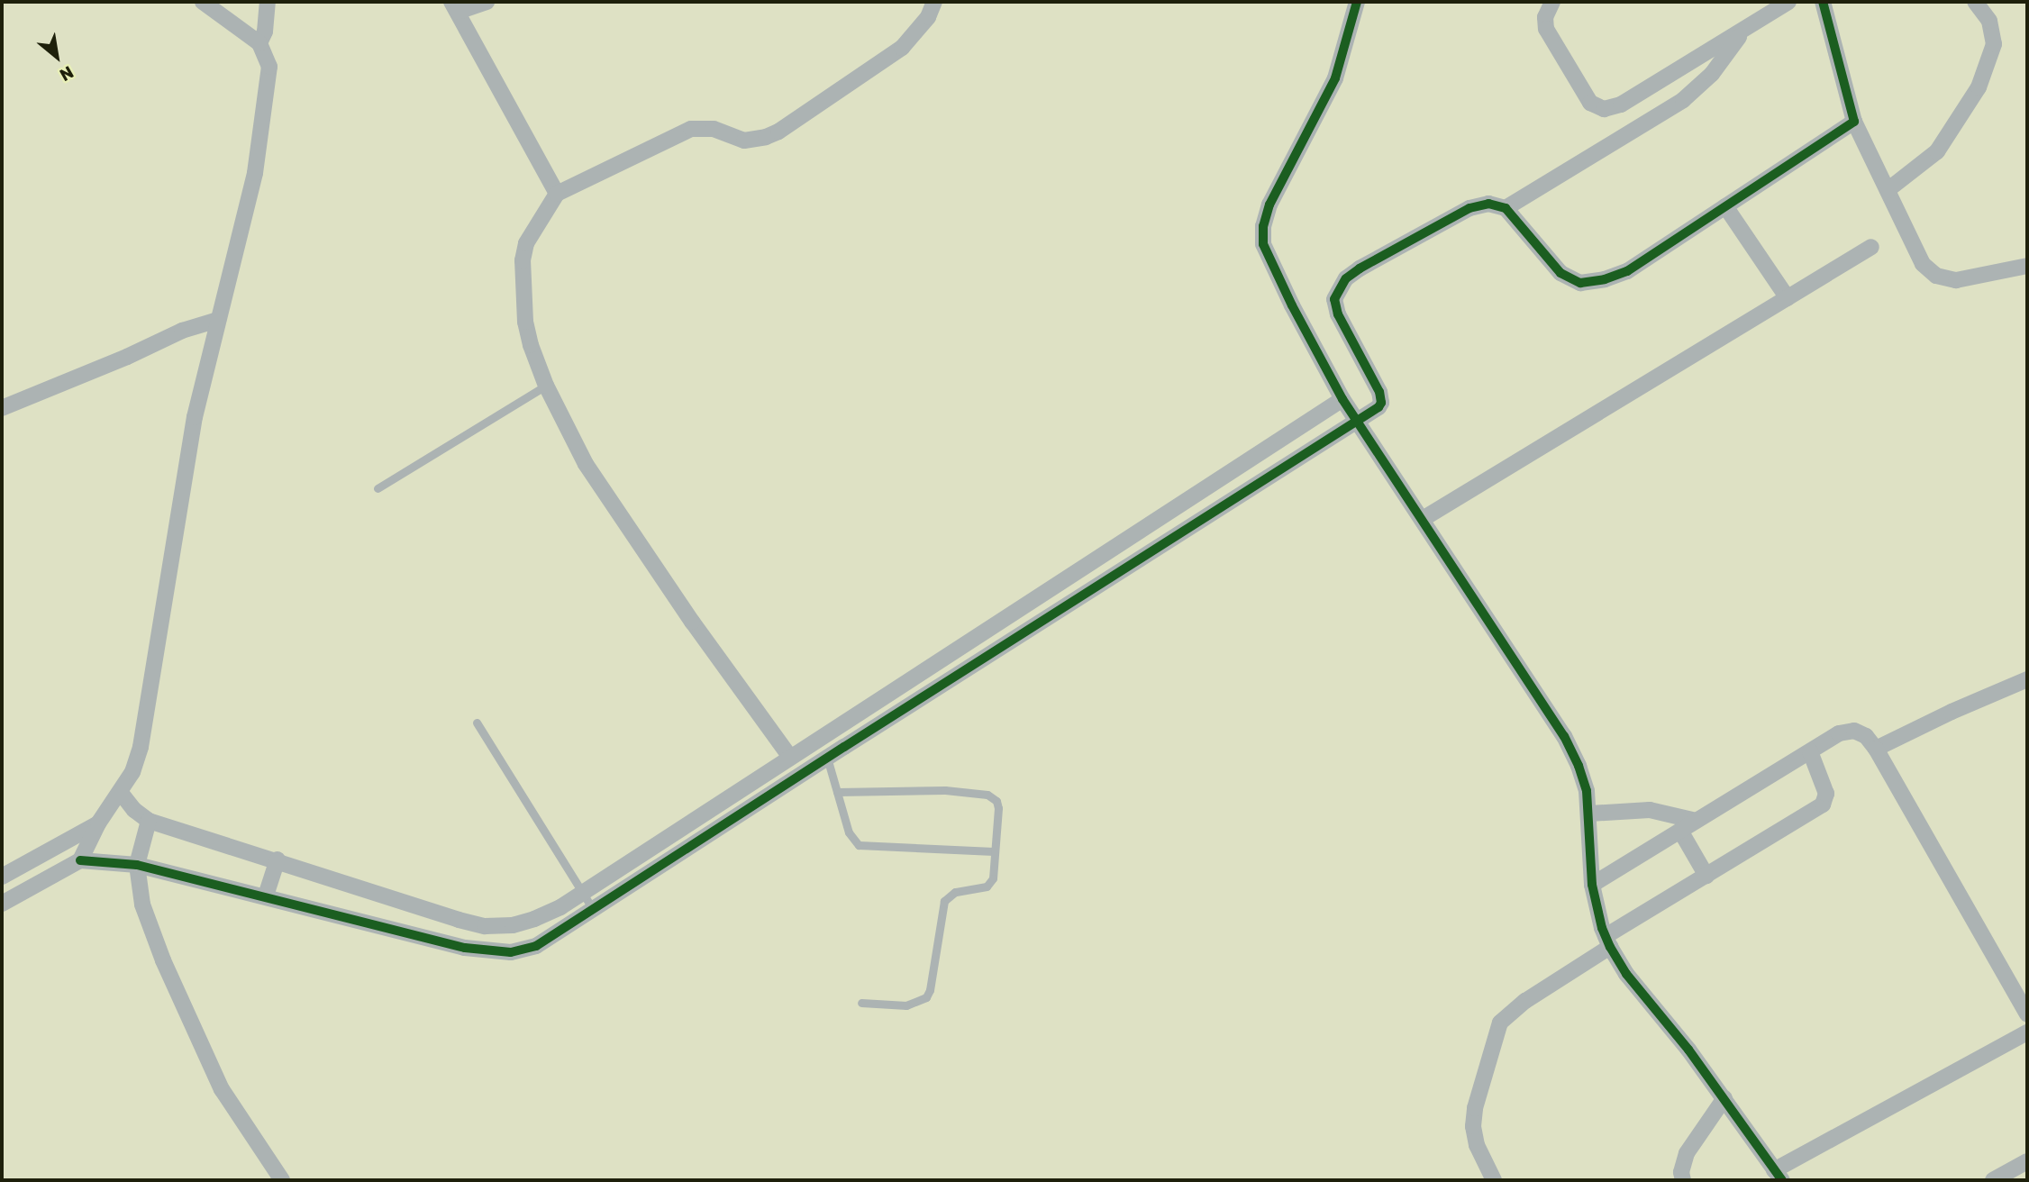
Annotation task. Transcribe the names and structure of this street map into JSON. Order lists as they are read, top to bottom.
{
  "north": "bottom right"
}
